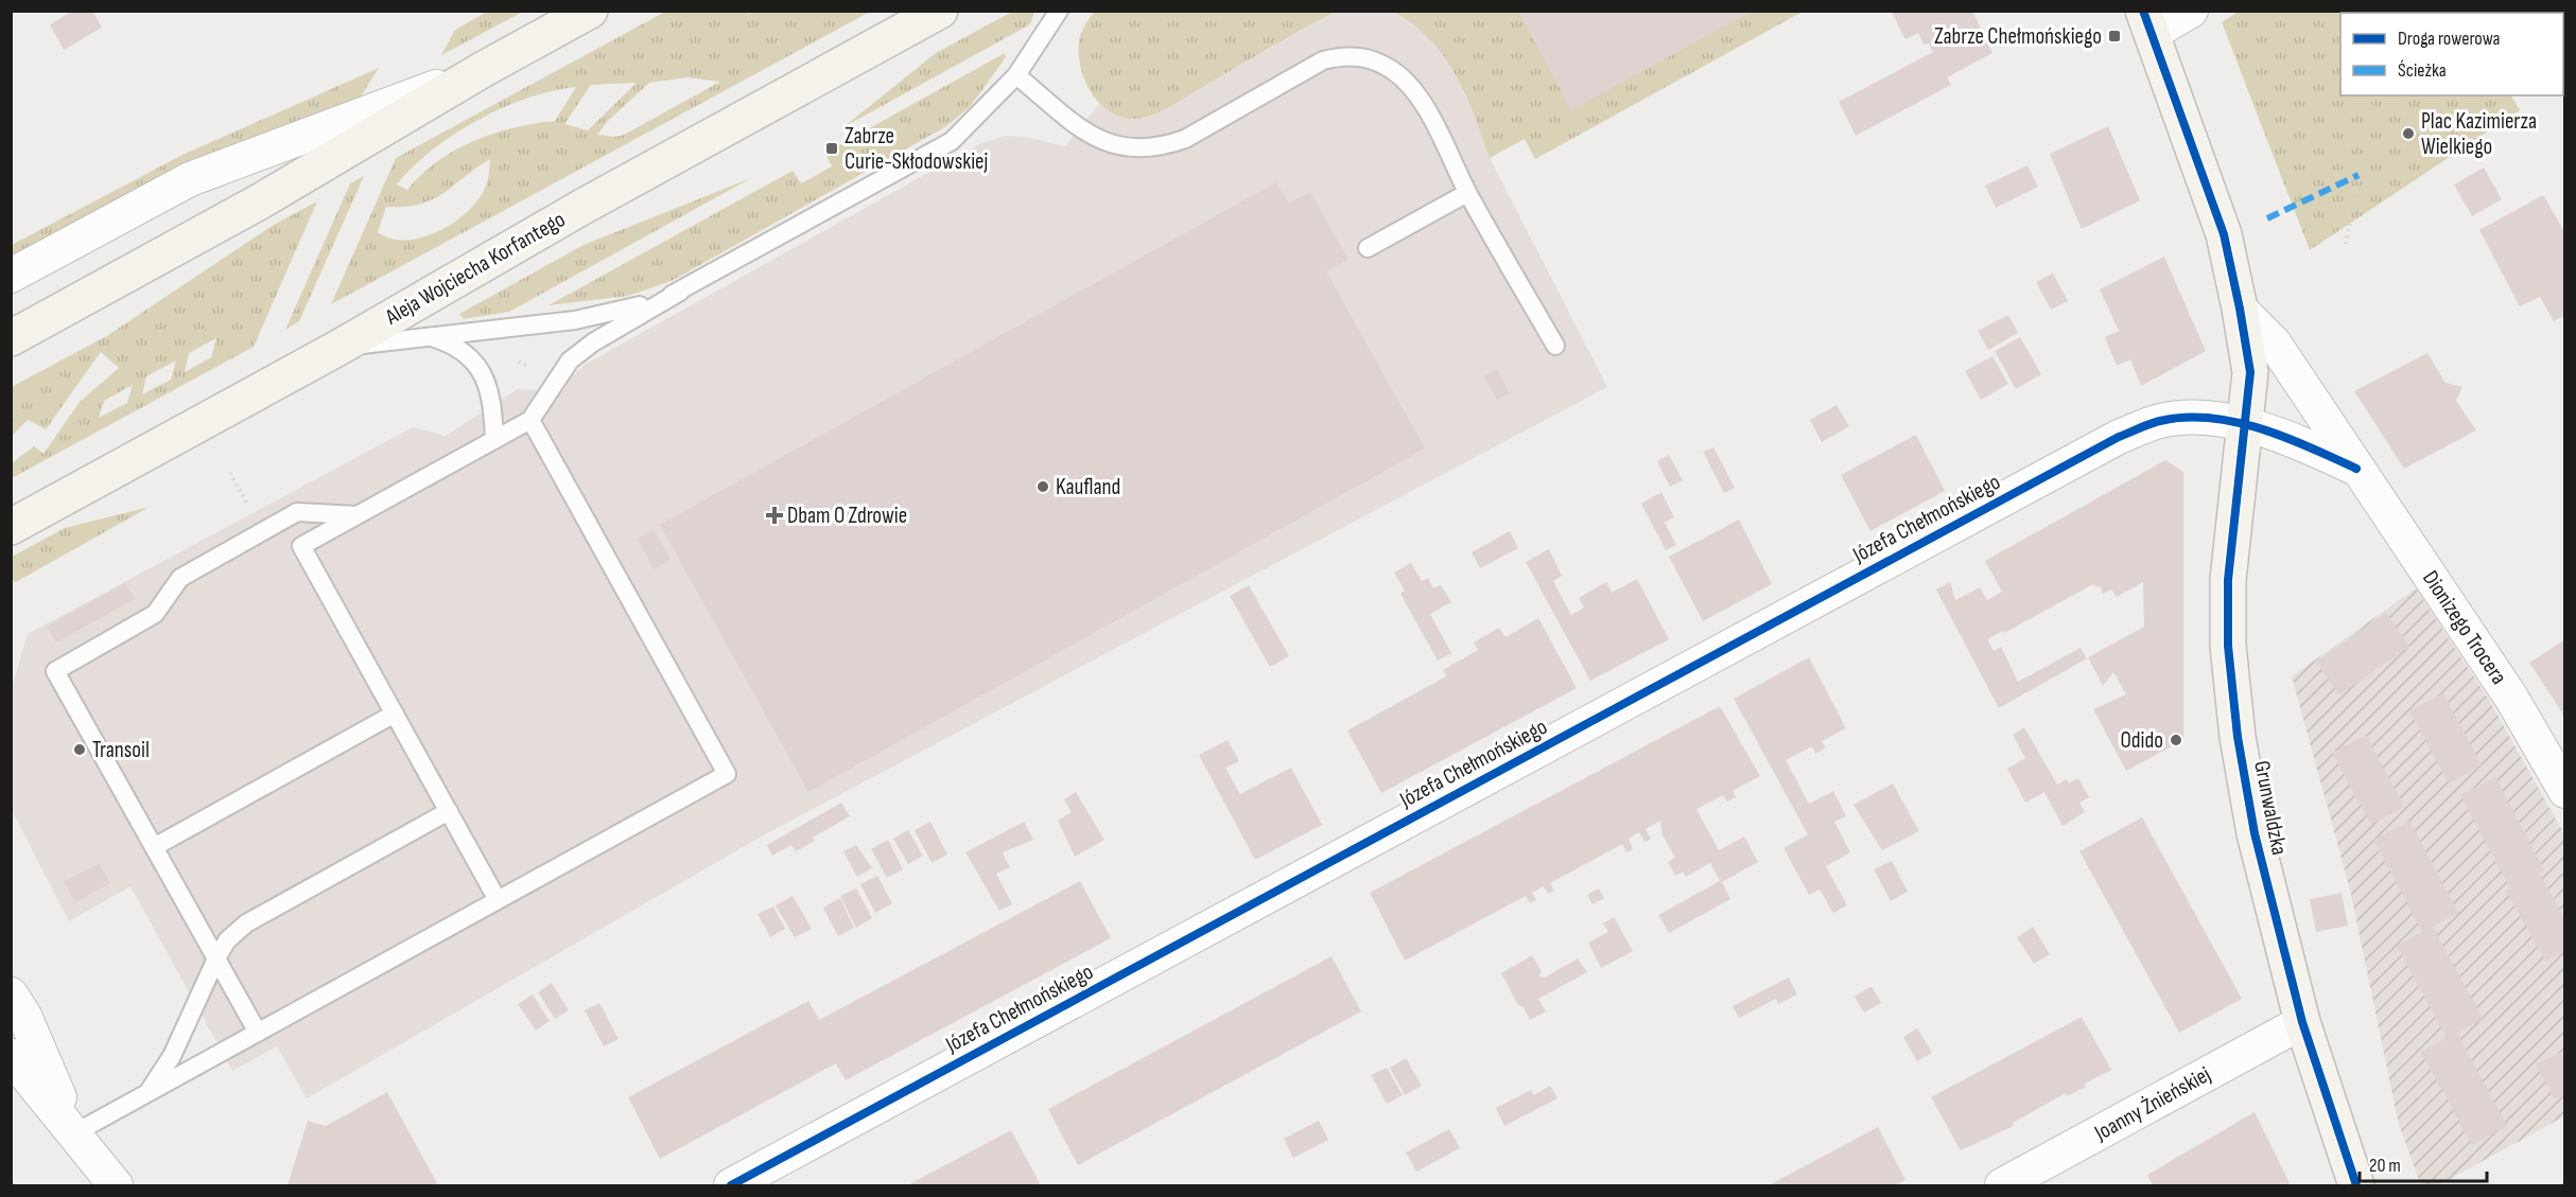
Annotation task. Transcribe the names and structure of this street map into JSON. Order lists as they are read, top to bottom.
{
  "streets": {
    "main road": ["Aleja Wojciecha Korfantego", "Grunwaldzka"],
    "street": ["Józefa Chełmońskiego", "Dionizego Trocera", "Joanny Żnieńskiej"]
  },
  "crossings": [
    ["Józefa Chełmońskiego", "Grunwaldzka"],
    ["Dionizego Trocera", "Grunwaldzka"],
    ["Grunwaldzka", "Joanny Żnieńskiej"]
  ],
  "places": {
    "transit": ["Zabrze Chełmońskiego", "Zabrze Curie-Skłodowskiej"],
    "other": [
      "Plac Kazimierza Wielkiego",
      "Kaufland",
      "Odido",
      "Transoil"
    ],
    "health": ["Dbam O Zdrowie"]
  },
  "legend": ["Droga rowerowa", "Ścieżka"],
  "scale_bar": "20 m"
}
